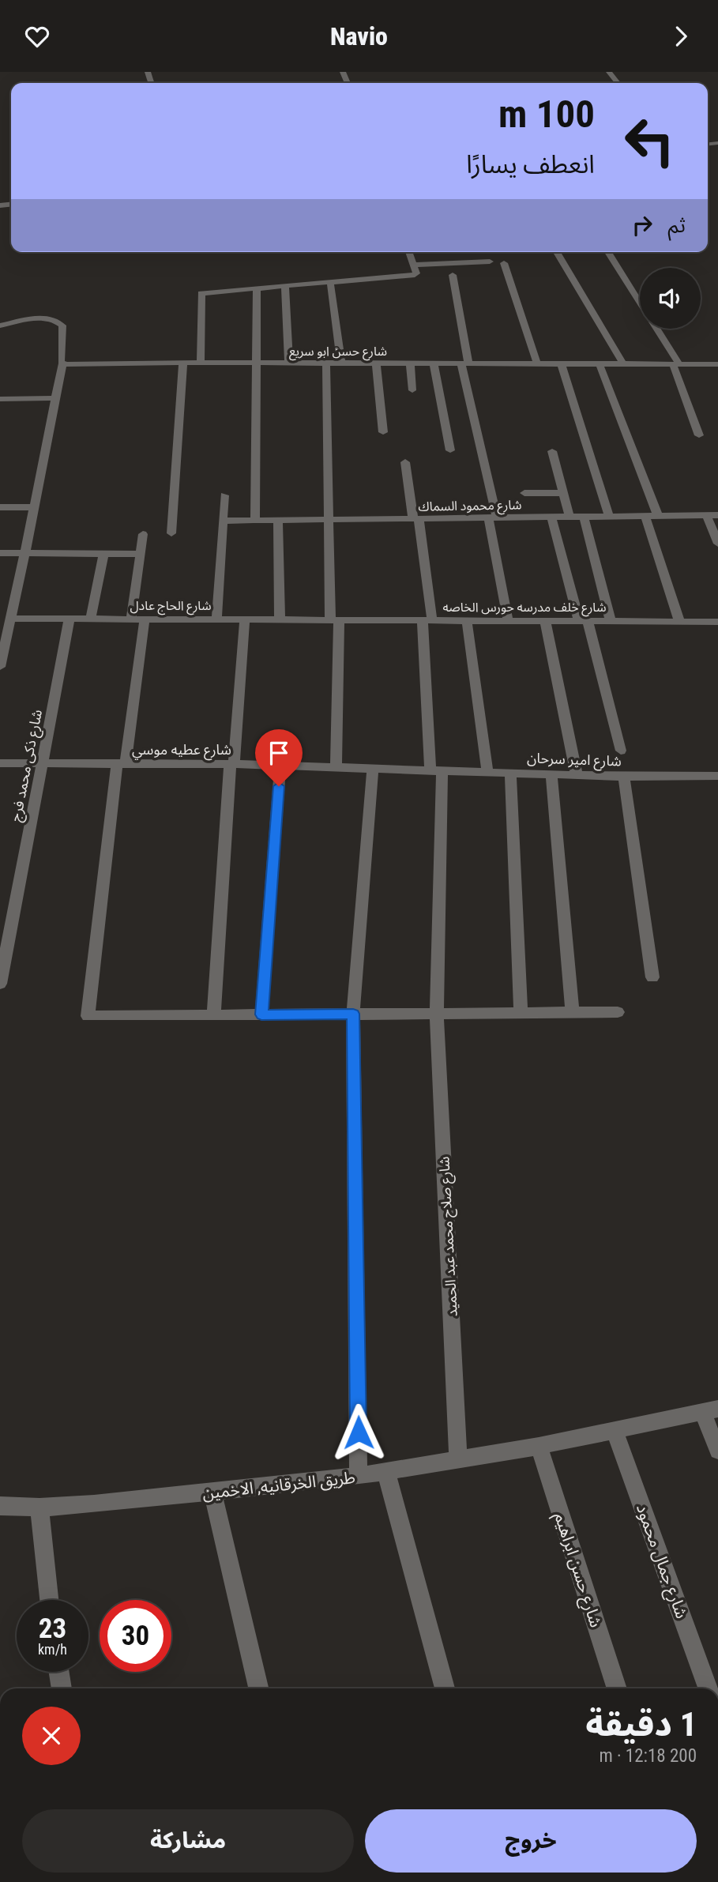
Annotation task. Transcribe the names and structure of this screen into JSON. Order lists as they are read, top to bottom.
{
  "streets": {
    "street": [
      "شارع حسن ابو سريع",
      "شارع محمود السماك",
      "شارع الحاج عادل",
      "شارع خلف مدرسه حورس الخاصه",
      "شارع عطيه موسي",
      "شارع امير سرحان",
      "شارع ذكى محمد فرج",
      "شارع صلاح محمد عبد الحميد",
      "طريق الخرقانيه, الاخمين",
      "شارع جمال محمود",
      "شارع حسن ابراهيم"
    ]
  },
  "crossings": [
    ["شارع محمود السماك", "شارع صلاح محمد عبد الحميد"],
    ["شارع الحاج عادل", "شارع خلف مدرسه حورس الخاصه"],
    ["شارع الحاج عادل", "شارع ذكى محمد فرج"],
    ["شارع خلف مدرسه حورس الخاصه", "شارع صلاح محمد عبد الحميد"],
    ["شارع عطيه موسي", "شارع امير سرحان"],
    ["شارع عطيه موسي", "شارع ذكى محمد فرج"],
    ["شارع عطيه موسي", "شارع صلاح محمد عبد الحميد"],
    ["شارع امير سرحان", "شارع صلاح محمد عبد الحميد"],
    ["شارع صلاح محمد عبد الحميد", "طريق الخرقانيه, الاخمين"],
    ["طريق الخرقانيه, الاخمين", "شارع جمال محمود"],
    ["طريق الخرقانيه, الاخمين", "شارع حسن ابراهيم"]
  ],
  "page": {
    "header": "Navio",
    "turn": ["100 m", "انعطف يسارًا"],
    "then": "ثم",
    "speed": "23 km/h",
    "limit": "30",
    "heading": ["1 دقيقة", "200 m · 12:18"],
    "buttons": ["خروج", "مشاركة"]
  }
}
